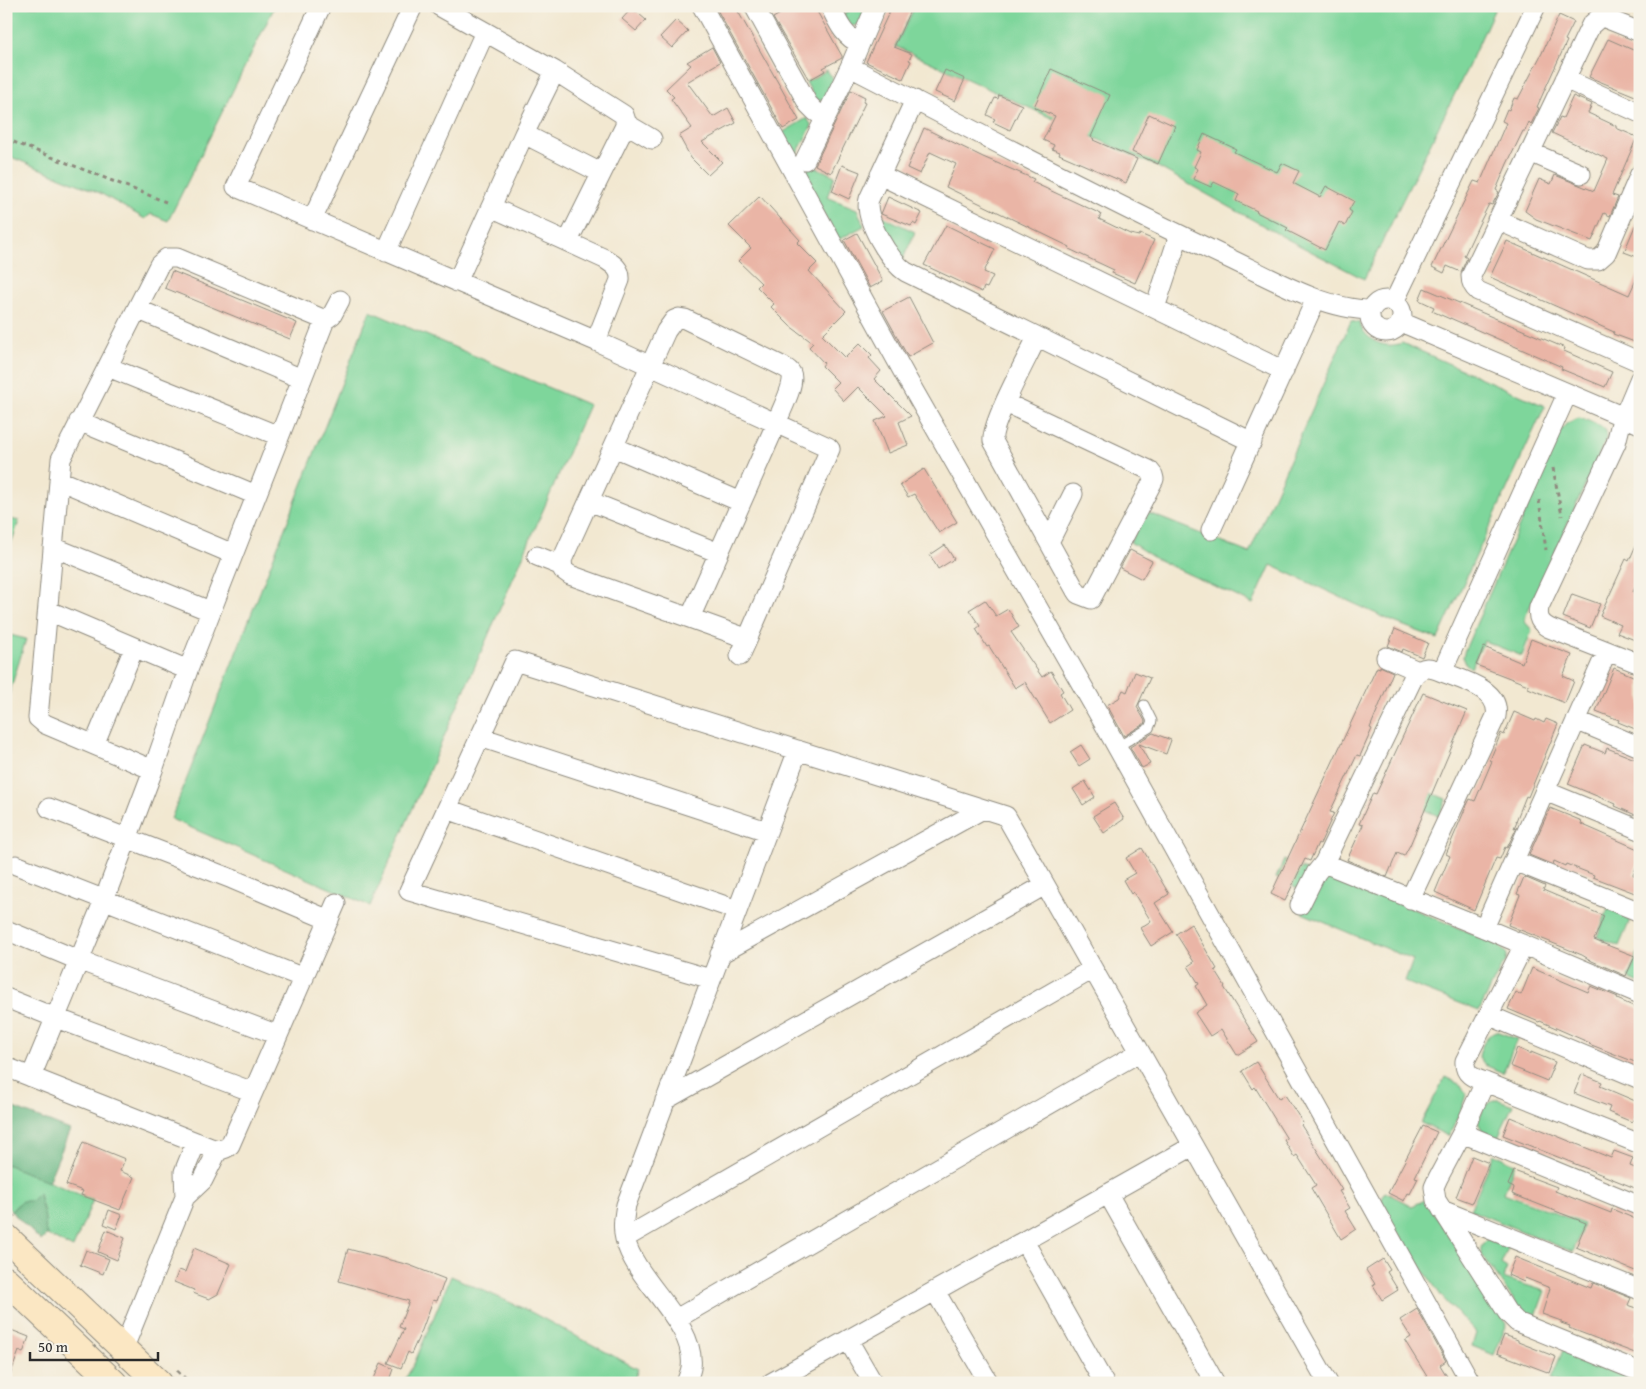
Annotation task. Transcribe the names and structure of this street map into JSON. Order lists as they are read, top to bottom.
{
  "scale_bar": "50 m"
}
